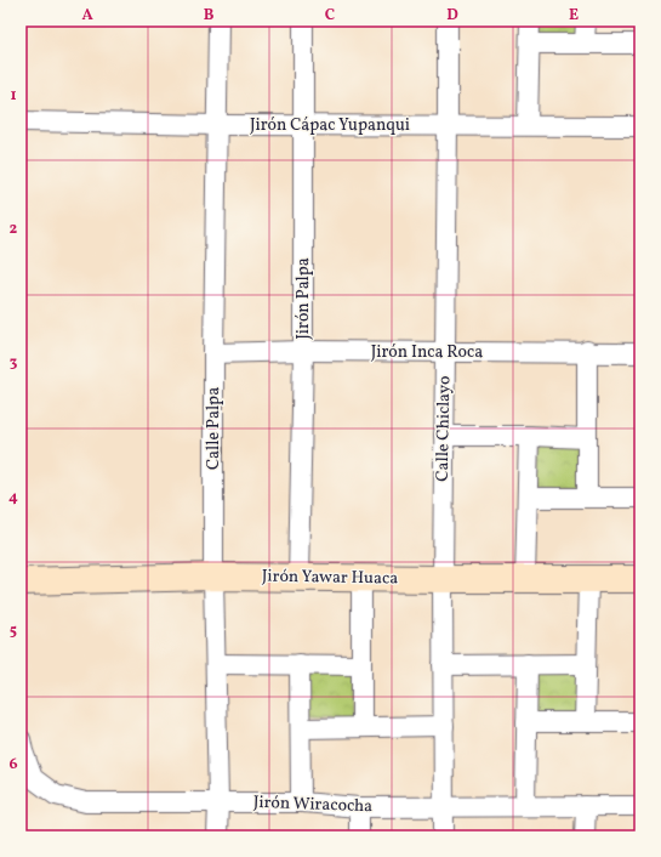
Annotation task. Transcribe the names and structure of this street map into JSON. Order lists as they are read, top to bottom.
{
  "streets": {
    "street": [
      "Jirón Cápac Yupanqui",
      "Jirón Palpa",
      "Jirón Inca Roca",
      "Calle Palpa",
      "Calle Chiclayo",
      "Jirón Yawar Huaca",
      "Jirón Wiracocha"
    ]
  },
  "crossings": [
    ["Jirón Cápac Yupanqui", "Jirón Palpa"],
    ["Jirón Cápac Yupanqui", "Calle Palpa"],
    ["Jirón Cápac Yupanqui", "Calle Chiclayo"],
    ["Jirón Palpa", "Jirón Inca Roca"],
    ["Jirón Palpa", "Jirón Yawar Huaca"],
    ["Jirón Inca Roca", "Calle Palpa"],
    ["Jirón Inca Roca", "Calle Chiclayo"],
    ["Calle Palpa", "Jirón Yawar Huaca"],
    ["Calle Palpa", "Jirón Wiracocha"],
    ["Calle Chiclayo", "Jirón Yawar Huaca"],
    ["Calle Chiclayo", "Jirón Wiracocha"]
  ],
  "grid": {
    "columns": [
      "A",
      "B",
      "C",
      "D",
      "E"
    ],
    "rows": [
      "1",
      "2",
      "3",
      "4",
      "5",
      "6"
    ]
  }
}
